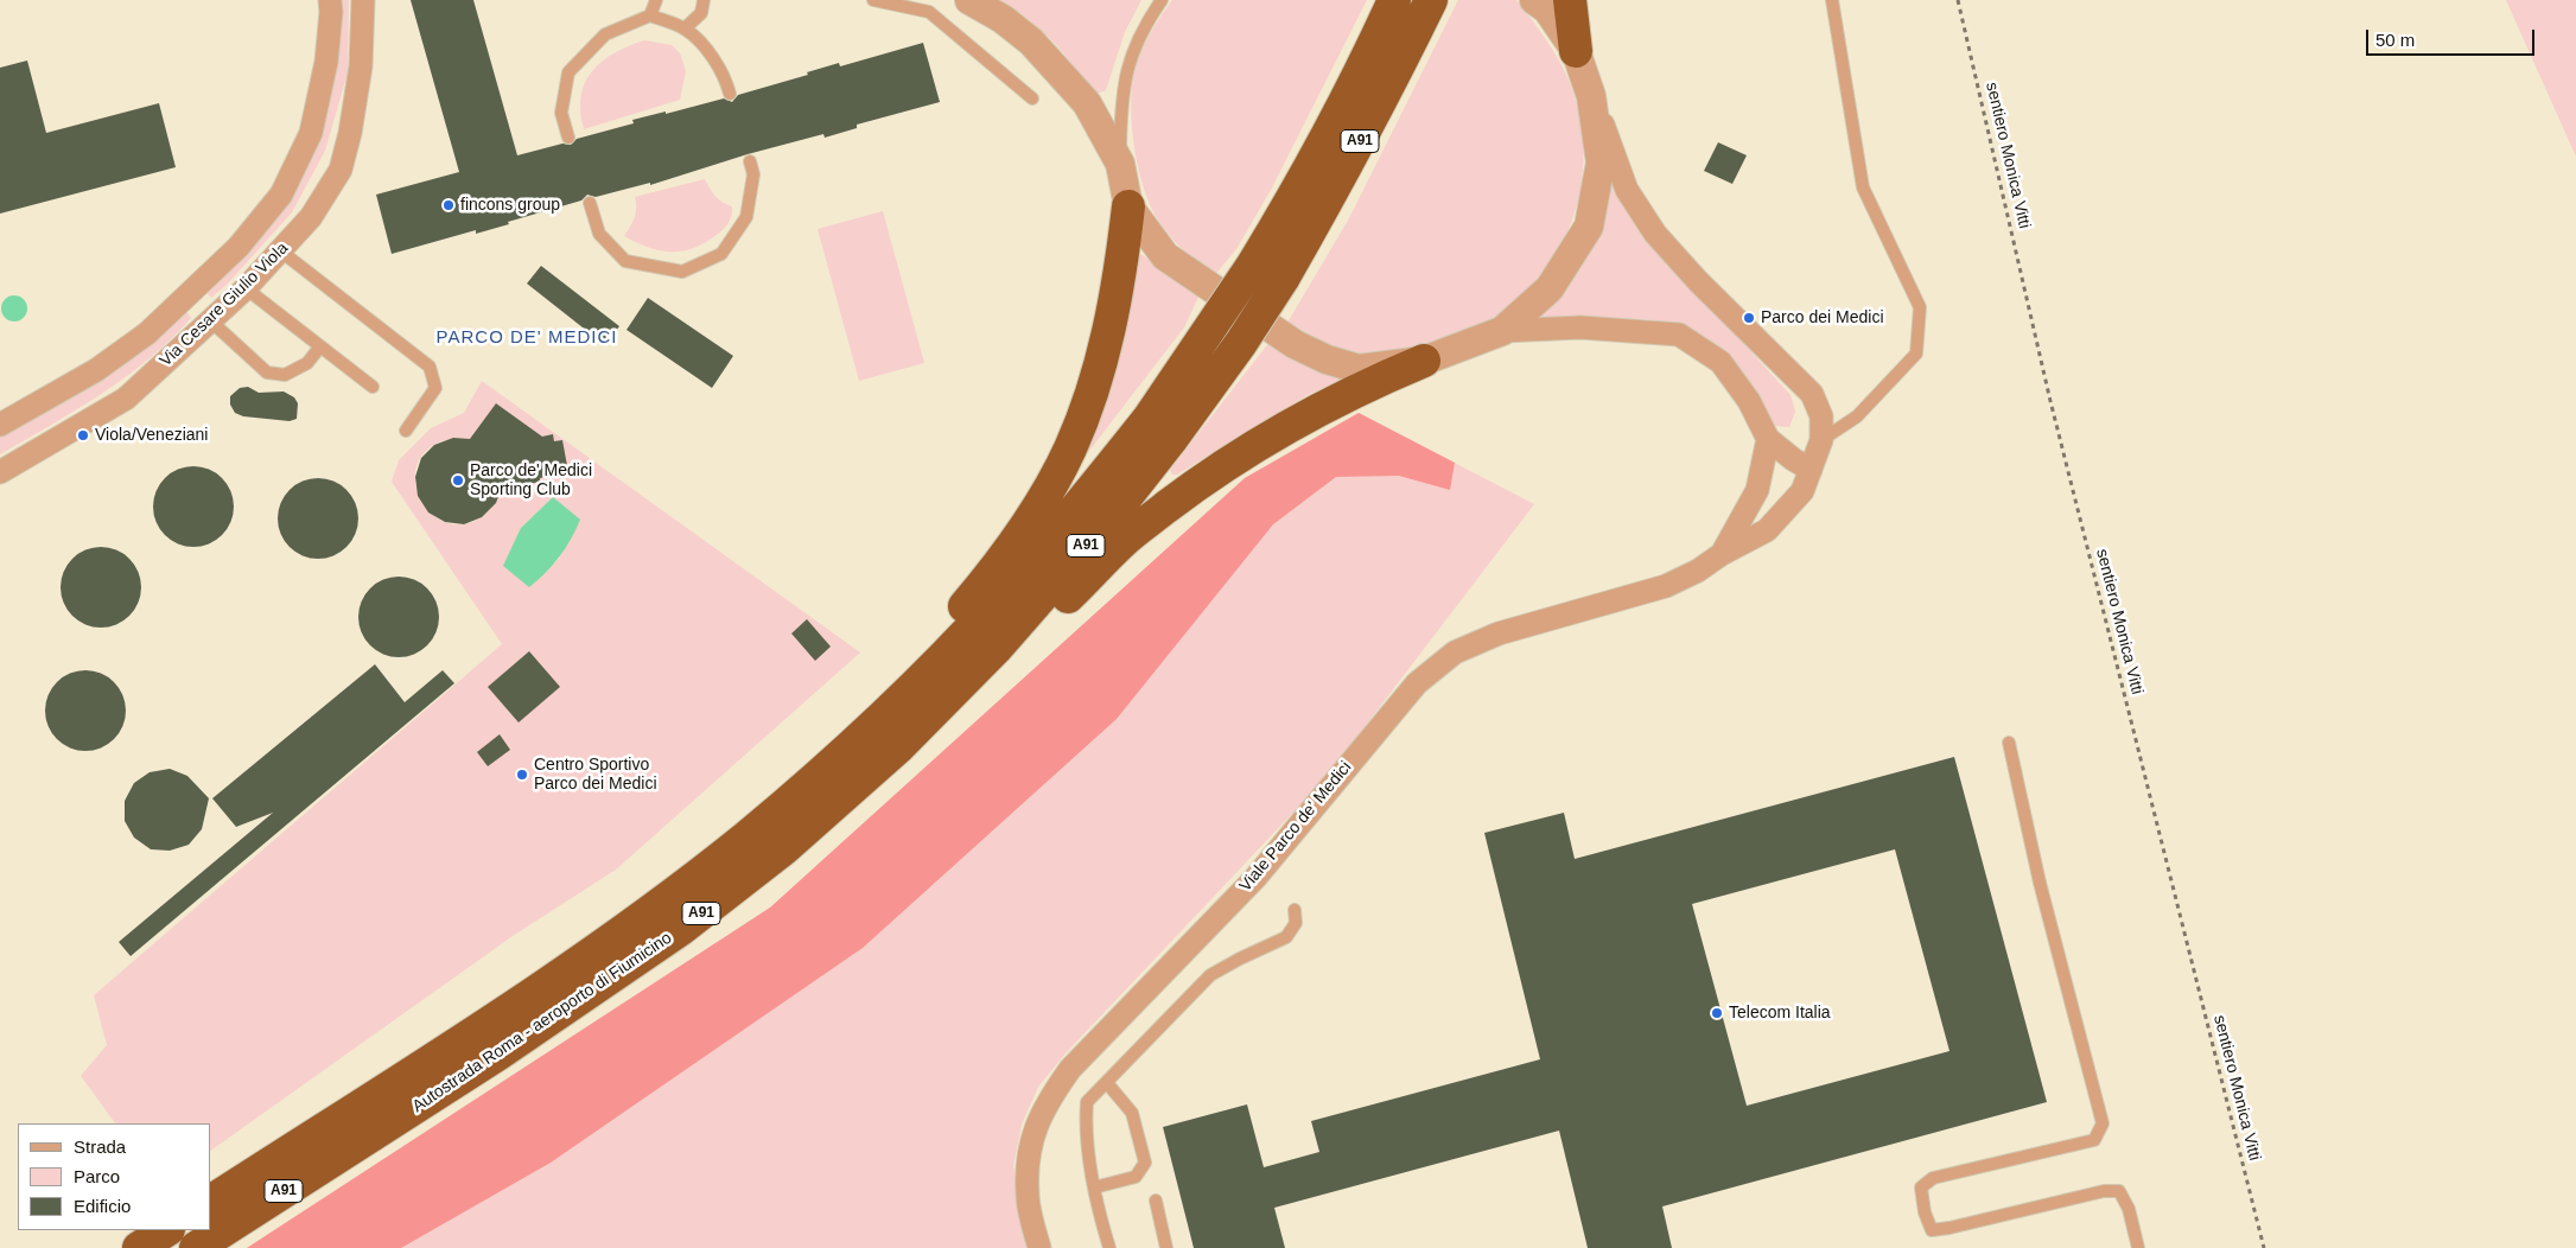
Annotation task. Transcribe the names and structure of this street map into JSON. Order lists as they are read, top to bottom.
{
  "streets": {
    "highway": ["A91", "Autostrada Roma - aeroporto di Fiumicino"],
    "street": ["Via Cesare Giulio Viola", "Viale Parco de' Medici"],
    "path": ["sentiero Monica Vitti"]
  },
  "districts": ["PARCO DE' MEDICI"],
  "places": [
    "fincons group",
    "Parco dei Medici",
    "Viola/Veneziani",
    "Parco de' Medici Sporting Club",
    "Centro Sportivo Parco dei Medici",
    "Telecom Italia"
  ],
  "legend": ["Strada", "Parco", "Edificio"],
  "scale_bar": "50 m"
}
